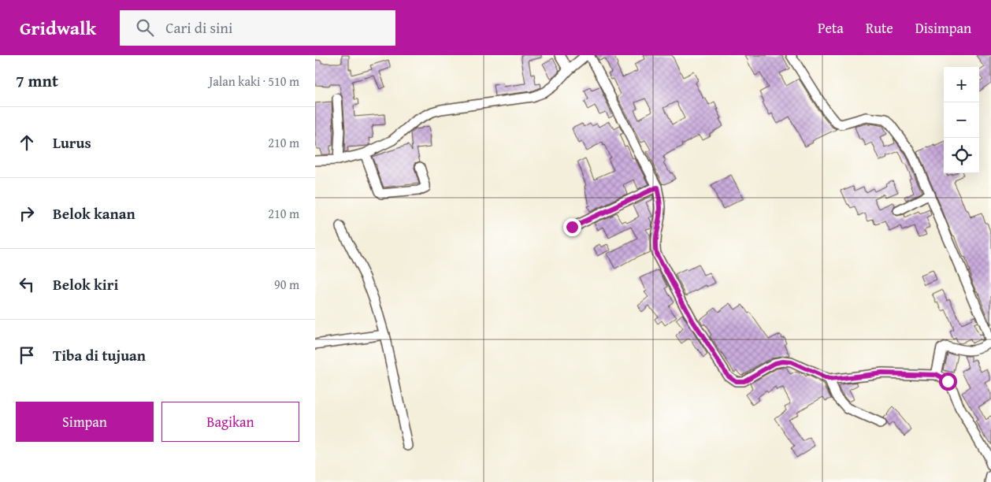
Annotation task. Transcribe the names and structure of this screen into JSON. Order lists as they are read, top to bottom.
{
  "page": {
    "header": "Gridwalk",
    "search": "Cari di sini",
    "nav": ["Peta", "Rute", "Disimpan"],
    "heading": ["7 mnt", "Jalan kaki · 510 m"],
    "map_buttons": ["+", "−"],
    "list": [
      ["Lurus", "210 m"],
      ["Belok kanan", "210 m"],
      ["Belok kiri", "90 m"],
      "Tiba di tujuan"
    ],
    "buttons": ["Simpan", "Bagikan"]
  }
}
